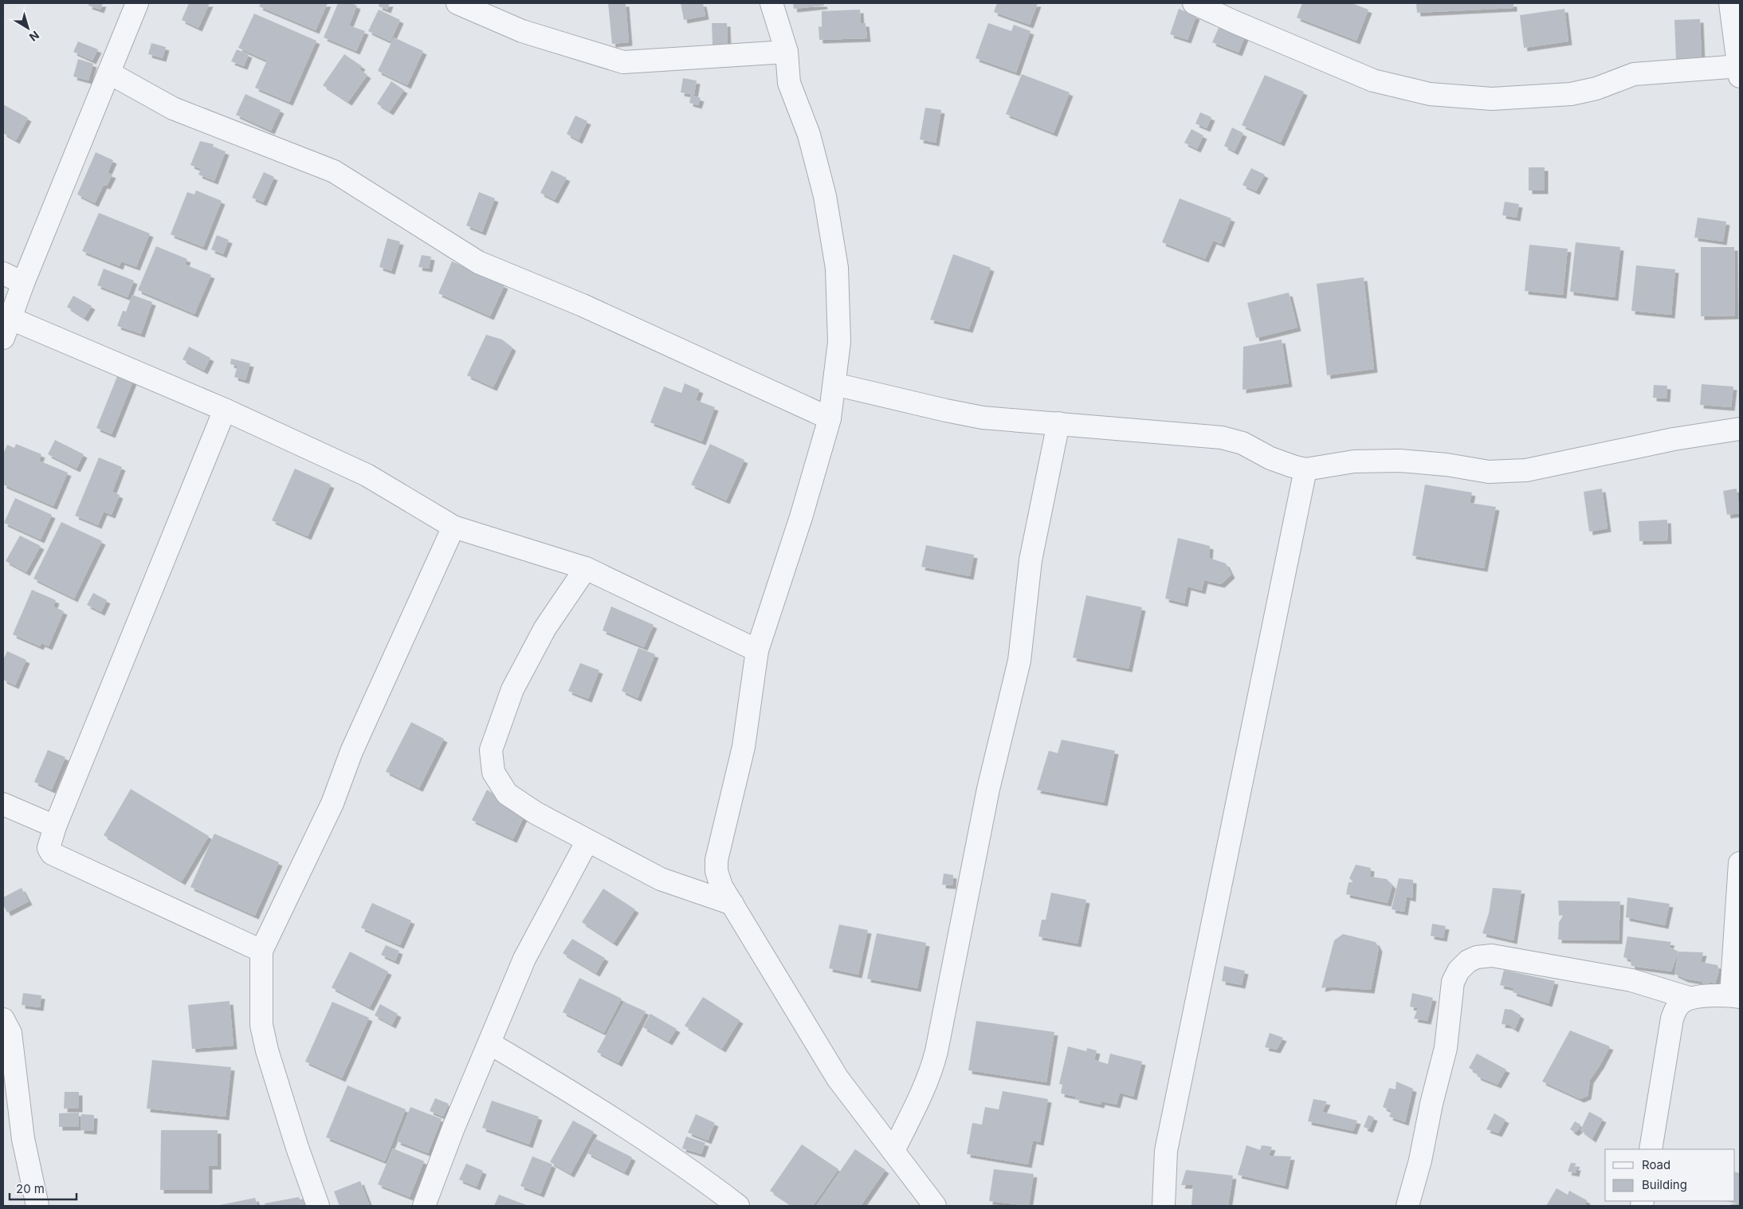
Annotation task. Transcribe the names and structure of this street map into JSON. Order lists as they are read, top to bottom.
{
  "legend": ["Road", "Building"],
  "scale_bar": "20 m",
  "north": "bottom right"
}
